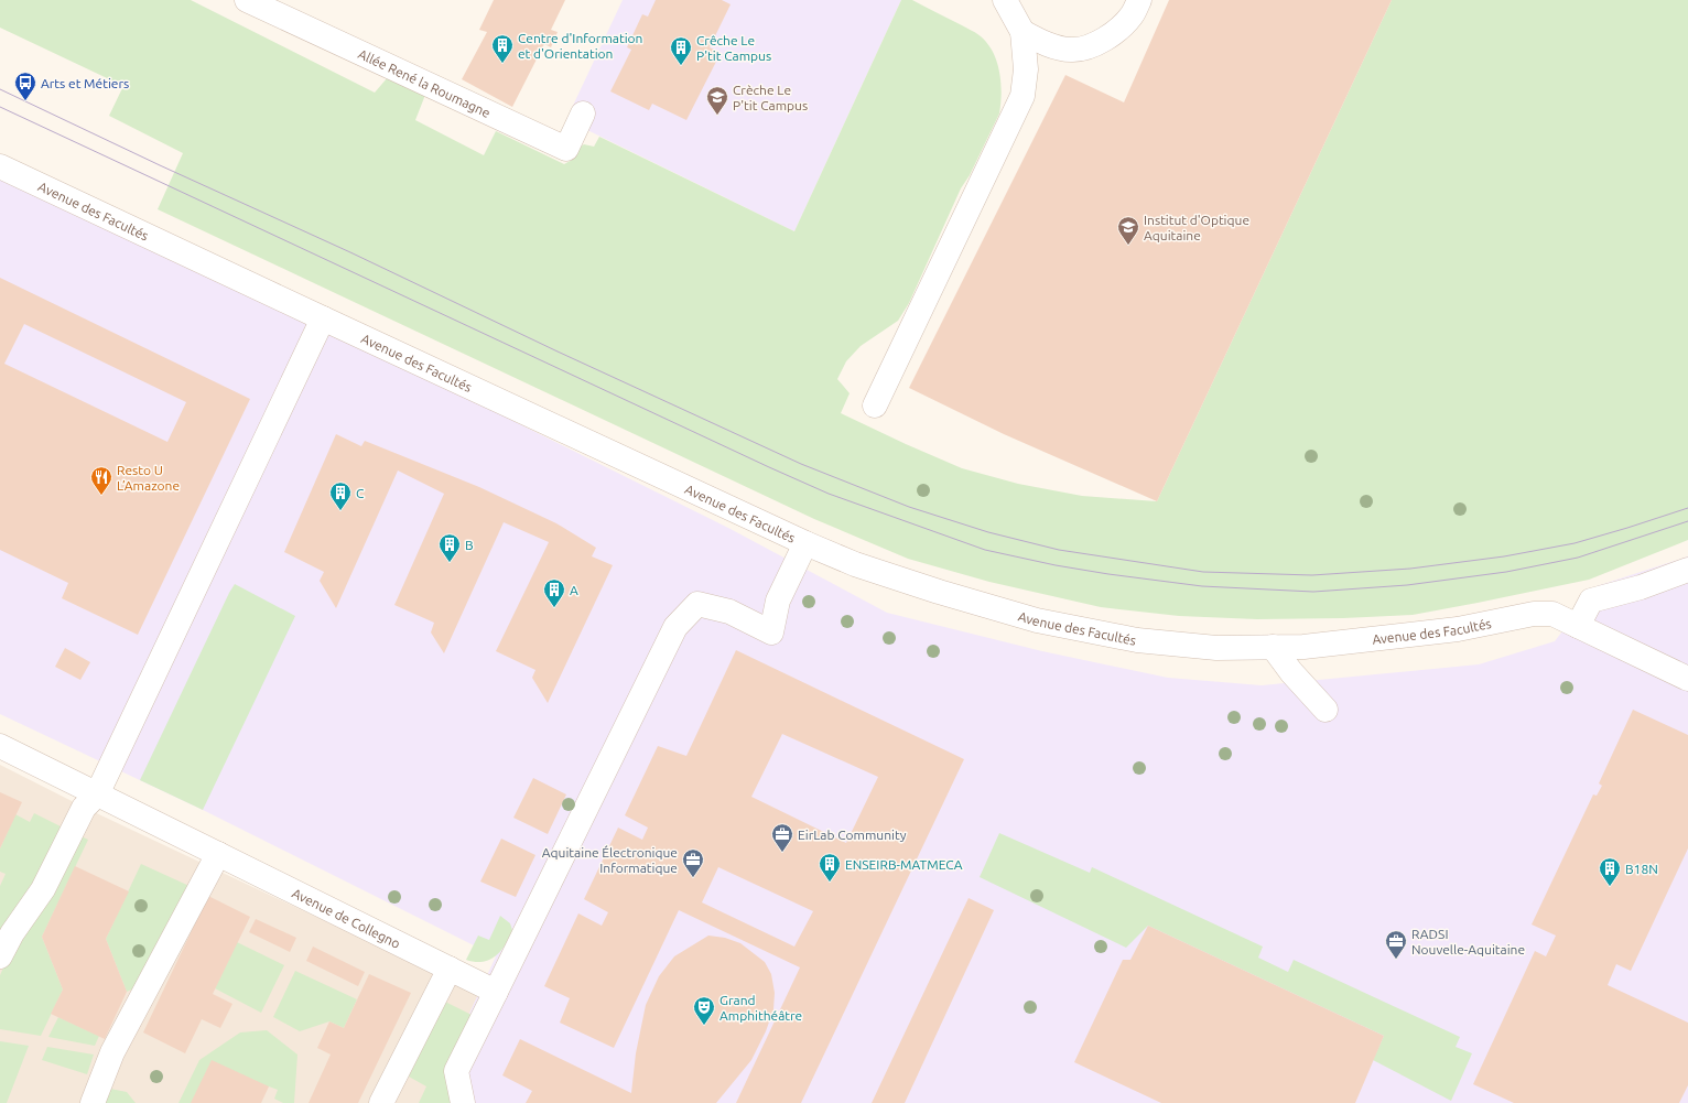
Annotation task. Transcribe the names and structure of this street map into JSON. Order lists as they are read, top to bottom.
{
  "streets": {
    "street": ["Allée René la Roumagne", "Avenue des Facultés", "Avenue de Collegno"]
  },
  "places": {
    "building": [
      "Centre d'Information et d'Orientation",
      "Crêche Le P'tit Campus",
      "C",
      "B",
      "A",
      "ENSEIRB-MATMECA",
      "B18N"
    ],
    "bus stop": ["Arts et Métiers"],
    "school or university": ["Crèche Le P'tit Campus", "Institut d'Optique Aquitaine"],
    "restaurant": ["Resto U L’Amazone"],
    "office": ["EirLab Community", "Aquitaine Électronique Informatique", "RADSI Nouvelle-Aquitaine"],
    "theatre": ["Grand Amphithéâtre"]
  }
}
